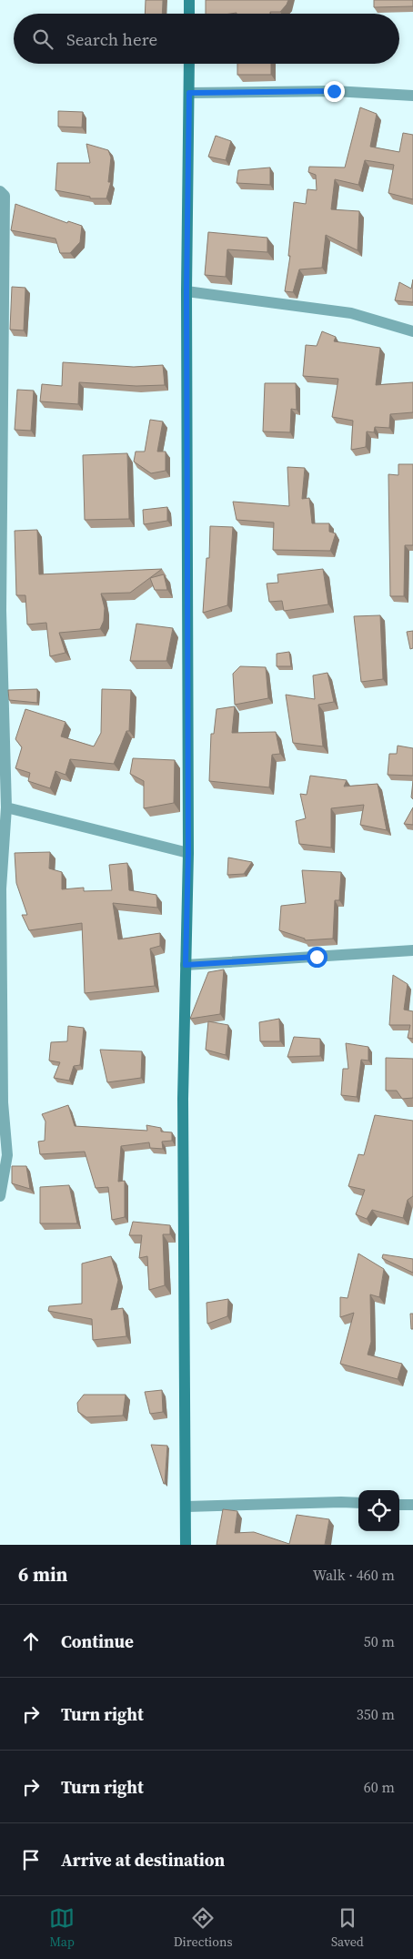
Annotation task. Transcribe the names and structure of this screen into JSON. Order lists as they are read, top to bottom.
{
  "page": {
    "search": "Search here",
    "heading": ["6 min", "Walk · 460 m"],
    "list": [
      ["Continue", "50 m"],
      ["Turn right", "350 m"],
      ["Turn right", "60 m"],
      "Arrive at destination"
    ],
    "nav": ["Map", "Directions", "Saved"]
  }
}
